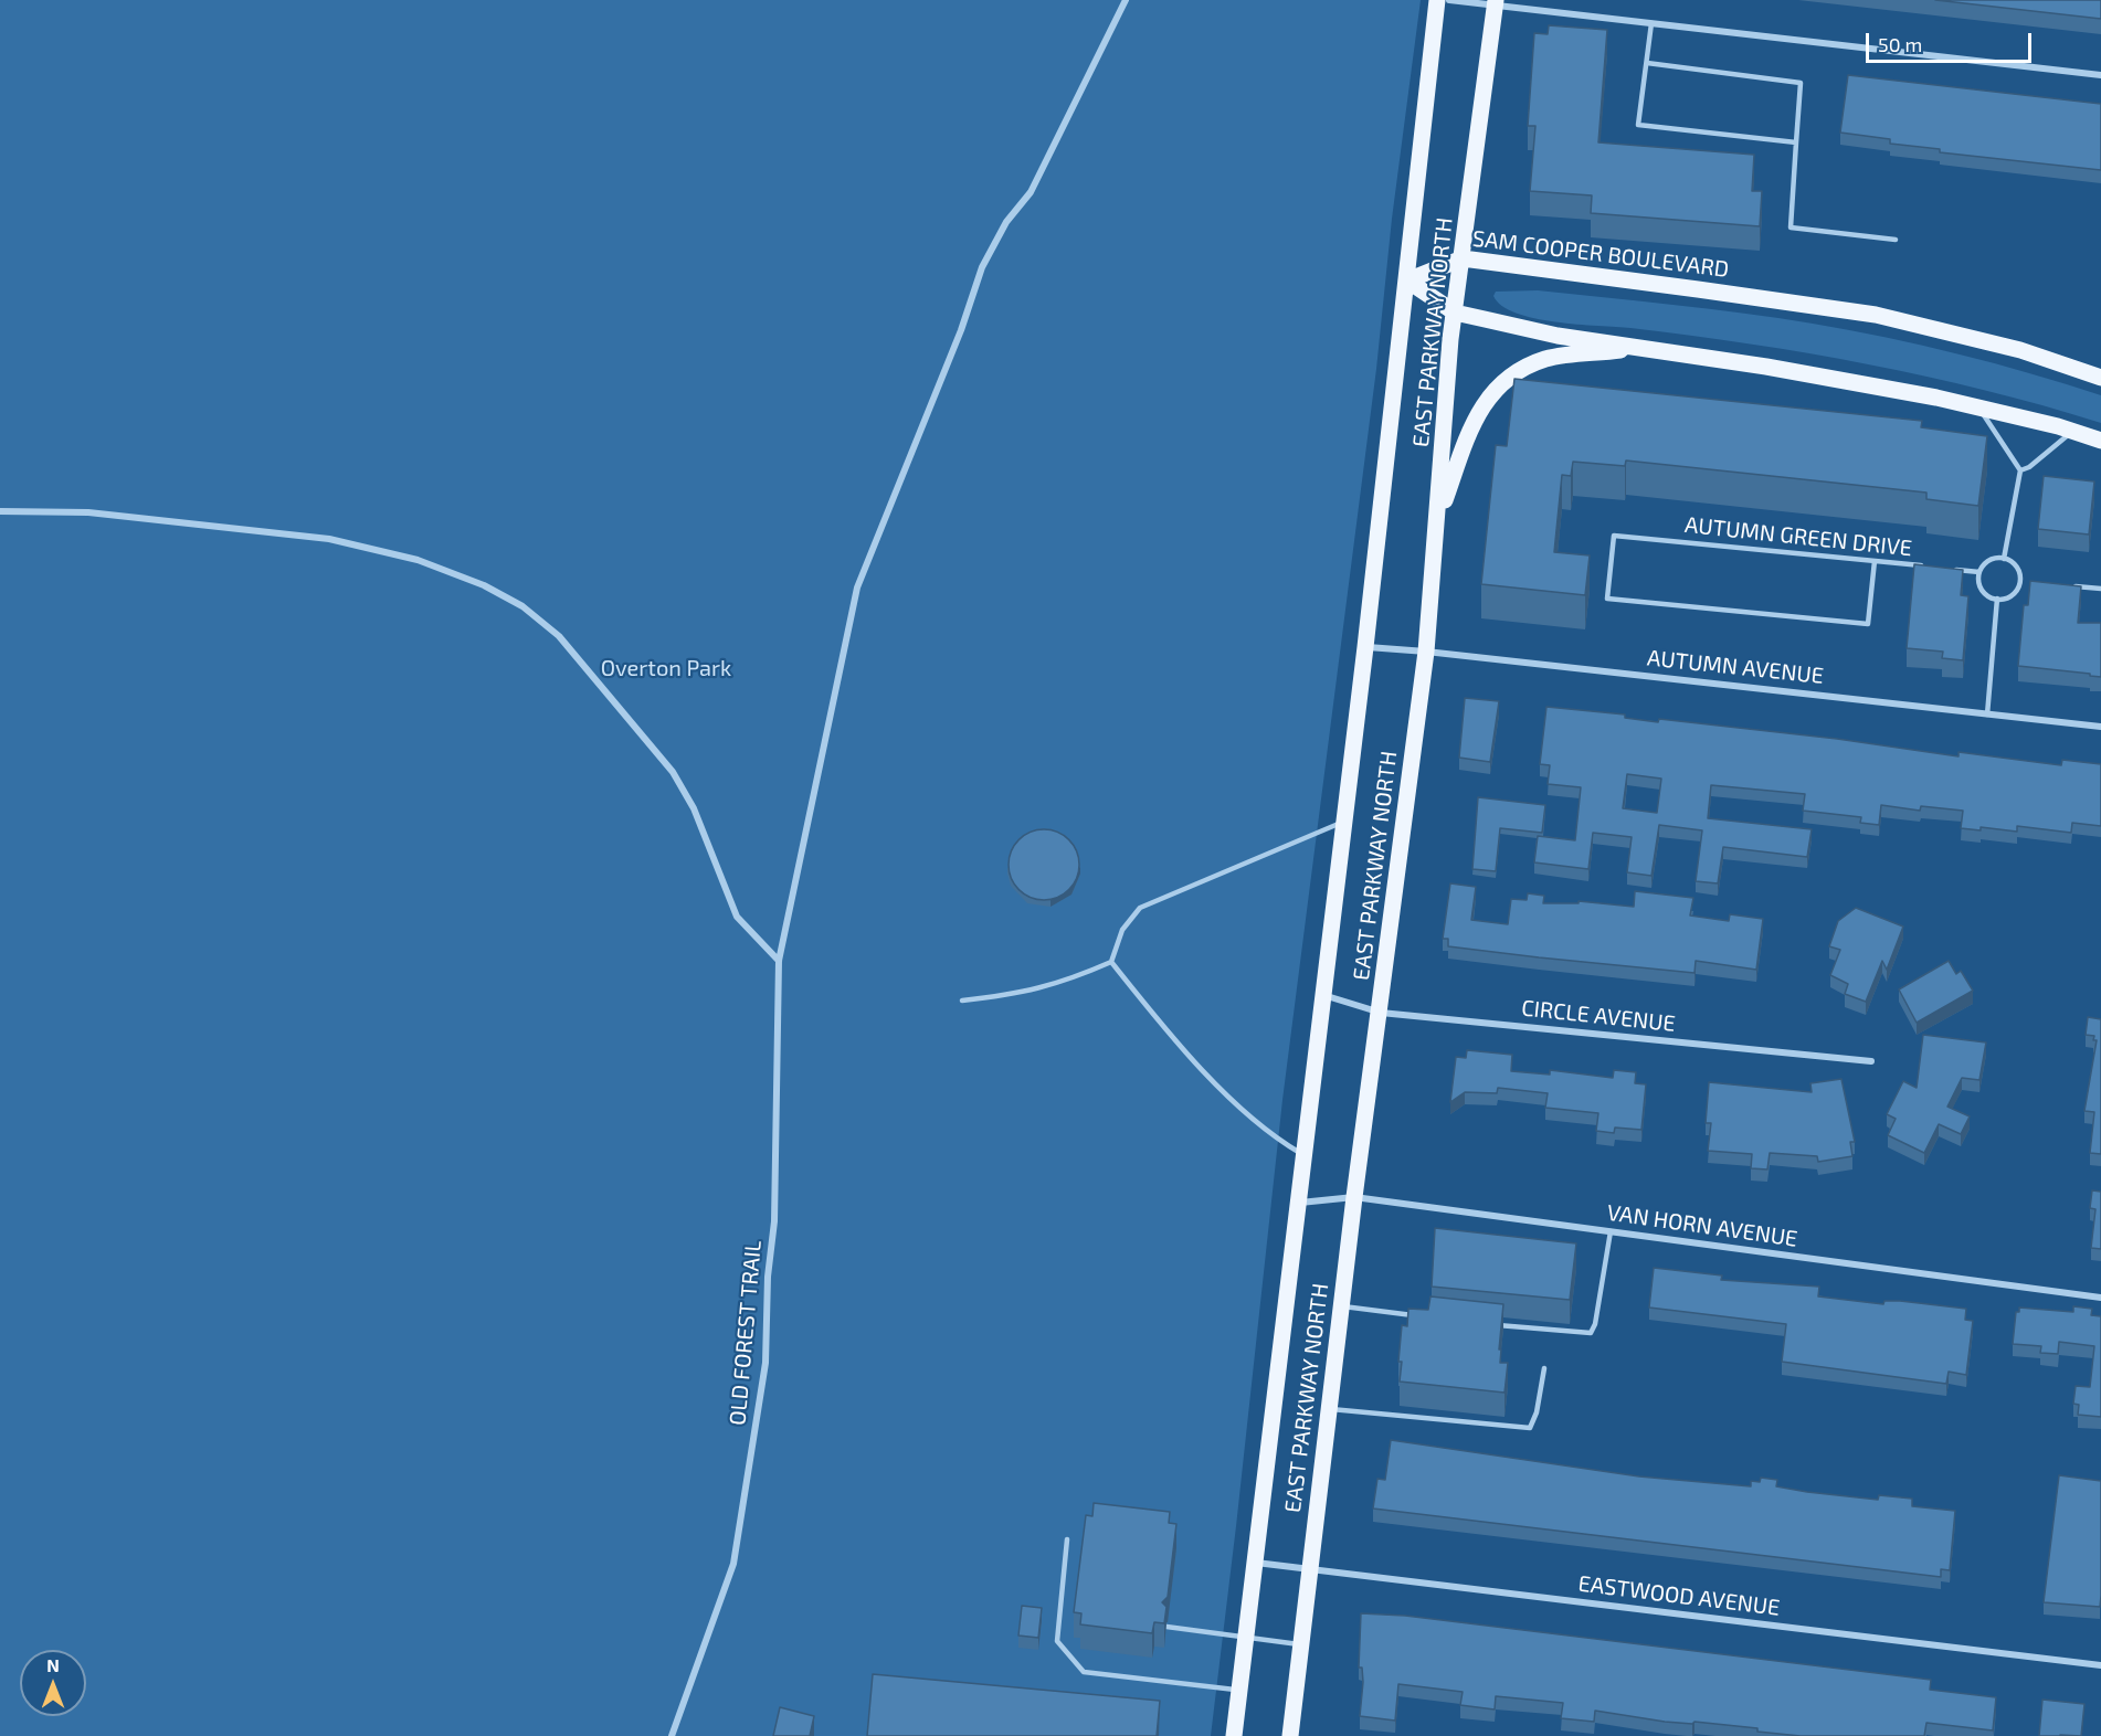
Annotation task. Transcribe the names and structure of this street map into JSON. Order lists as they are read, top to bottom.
{
  "streets": {
    "main road": ["SAM COOPER BOULEVARD", "EAST PARKWAY NORTH"],
    "street": [
      "AUTUMN AVENUE",
      "CIRCLE AVENUE",
      "VAN HORN AVENUE",
      "OLD FOREST TRAIL",
      "EASTWOOD AVENUE"
    ],
    "lane": ["AUTUMN GREEN DRIVE"]
  },
  "crossings": [
    ["SAM COOPER BOULEVARD", "EAST PARKWAY NORTH"],
    ["EAST PARKWAY NORTH", "AUTUMN AVENUE"],
    ["EAST PARKWAY NORTH", "CIRCLE AVENUE"],
    ["EAST PARKWAY NORTH", "VAN HORN AVENUE"],
    ["EAST PARKWAY NORTH", "EASTWOOD AVENUE"]
  ],
  "parks": ["Overton Park"],
  "scale_bar": "50 m",
  "north": "top"
}
